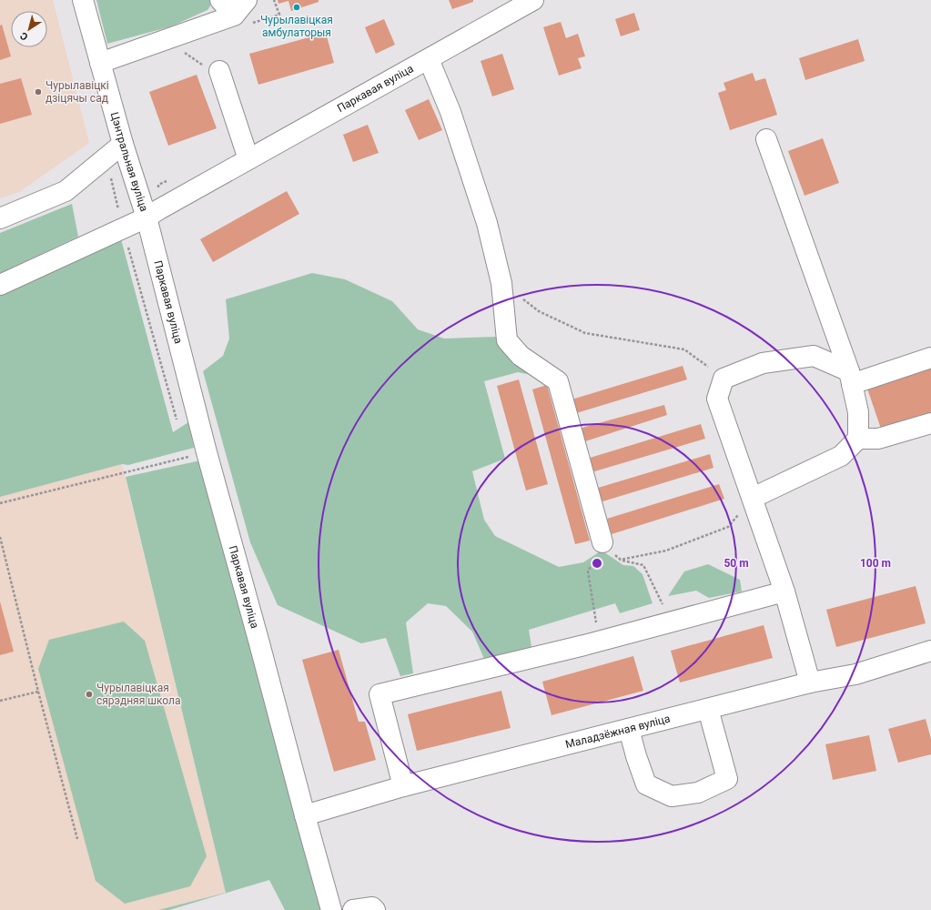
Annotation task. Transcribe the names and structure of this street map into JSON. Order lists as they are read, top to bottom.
{
  "streets": {
    "street": ["Паркавая вуліца", "Цэнтральная вуліца", "Маладзёжная вуліца"]
  },
  "crossings": [
    ["Паркавая вуліца", "Цэнтральная вуліца"],
    ["Паркавая вуліца", "Маладзёжная вуліца"]
  ],
  "places": ["Чурылавіцкая амбулаторыя", "Чурылавіцкі дзіцячы сад", "Чурылавіцкая сярэдняя школа"],
  "north": "bottom left",
  "rings": ["50 m", "100 m"]
}
